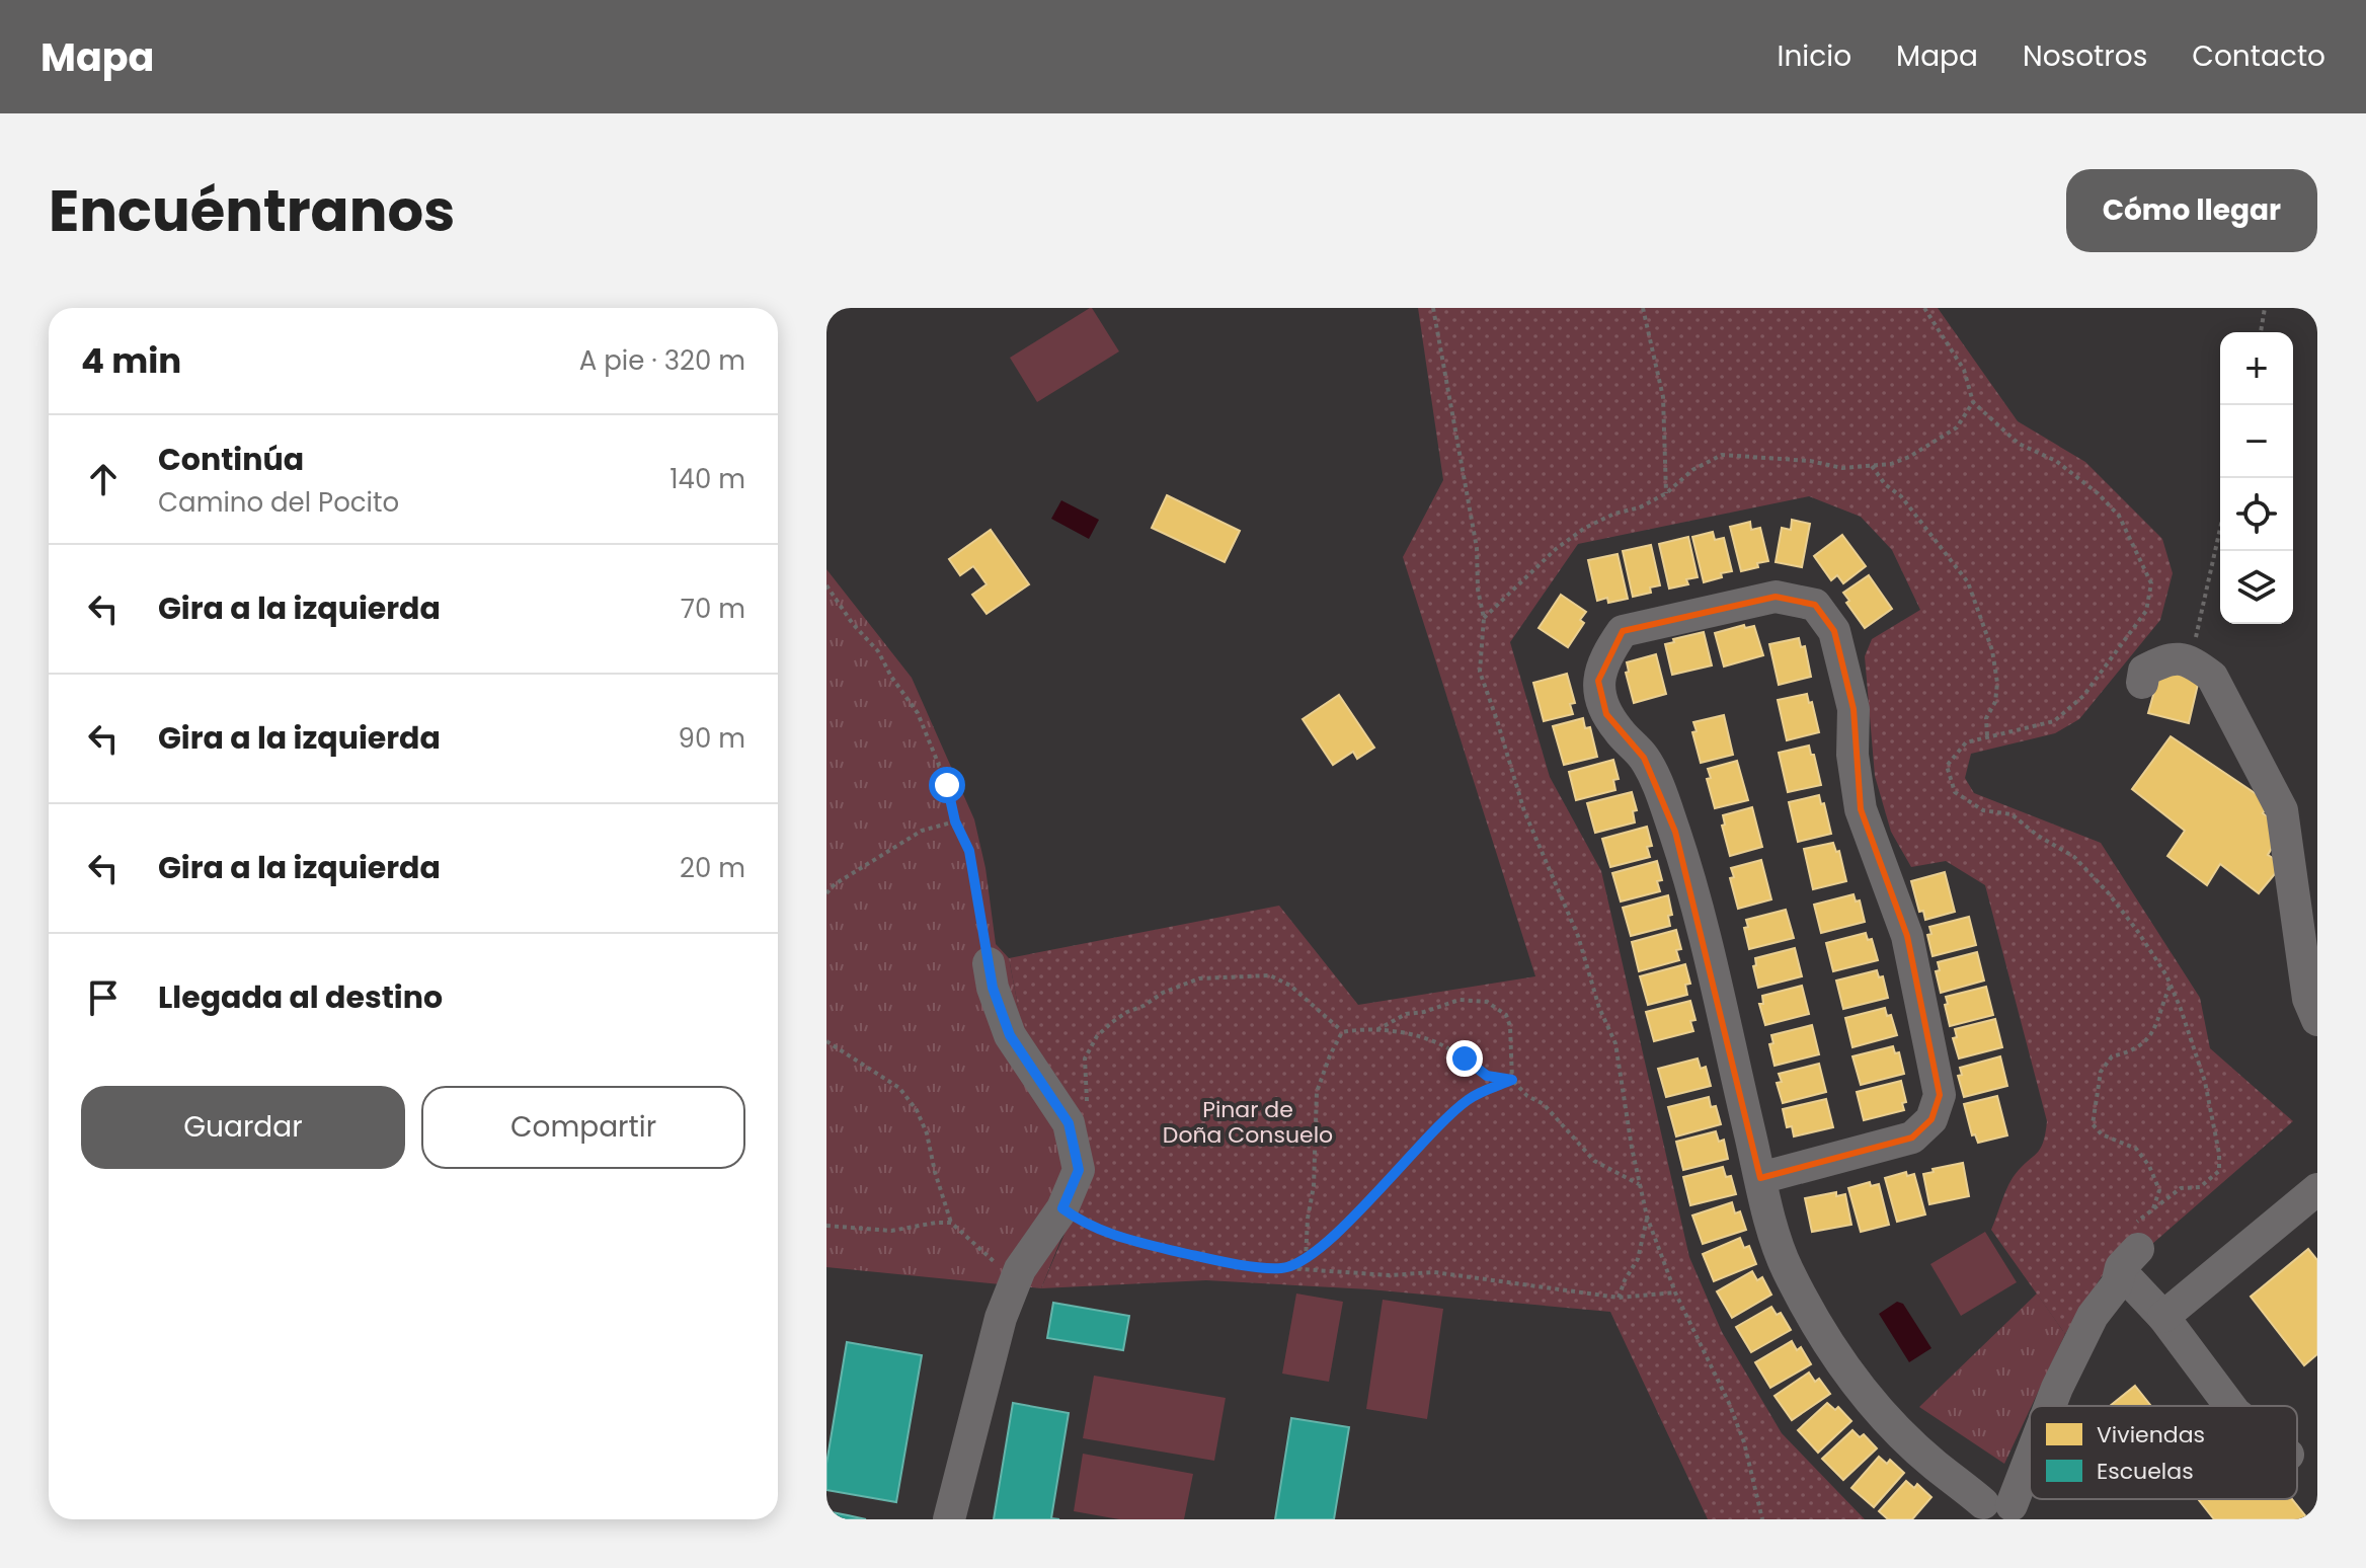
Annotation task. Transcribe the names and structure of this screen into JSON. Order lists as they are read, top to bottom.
{
  "parks": ["Pinar de Doña Consuelo"],
  "legend": ["Viviendas", "Escuelas"],
  "page": {
    "header": "Mapa",
    "nav": [
      "Inicio",
      "Mapa",
      "Nosotros",
      "Contacto"
    ],
    "title": "Encuéntranos",
    "buttons": [
      "Cómo llegar",
      ["Guardar", "Compartir"]
    ],
    "heading": ["4 min", "A pie · 320 m"],
    "map_buttons": ["+", "−"],
    "list": [
      ["Continúa", "Camino del Pocito", "140 m"],
      ["Gira a la izquierda", "70 m"],
      ["Gira a la izquierda", "90 m"],
      ["Gira a la izquierda", "20 m"],
      "Llegada al destino"
    ]
  }
}
